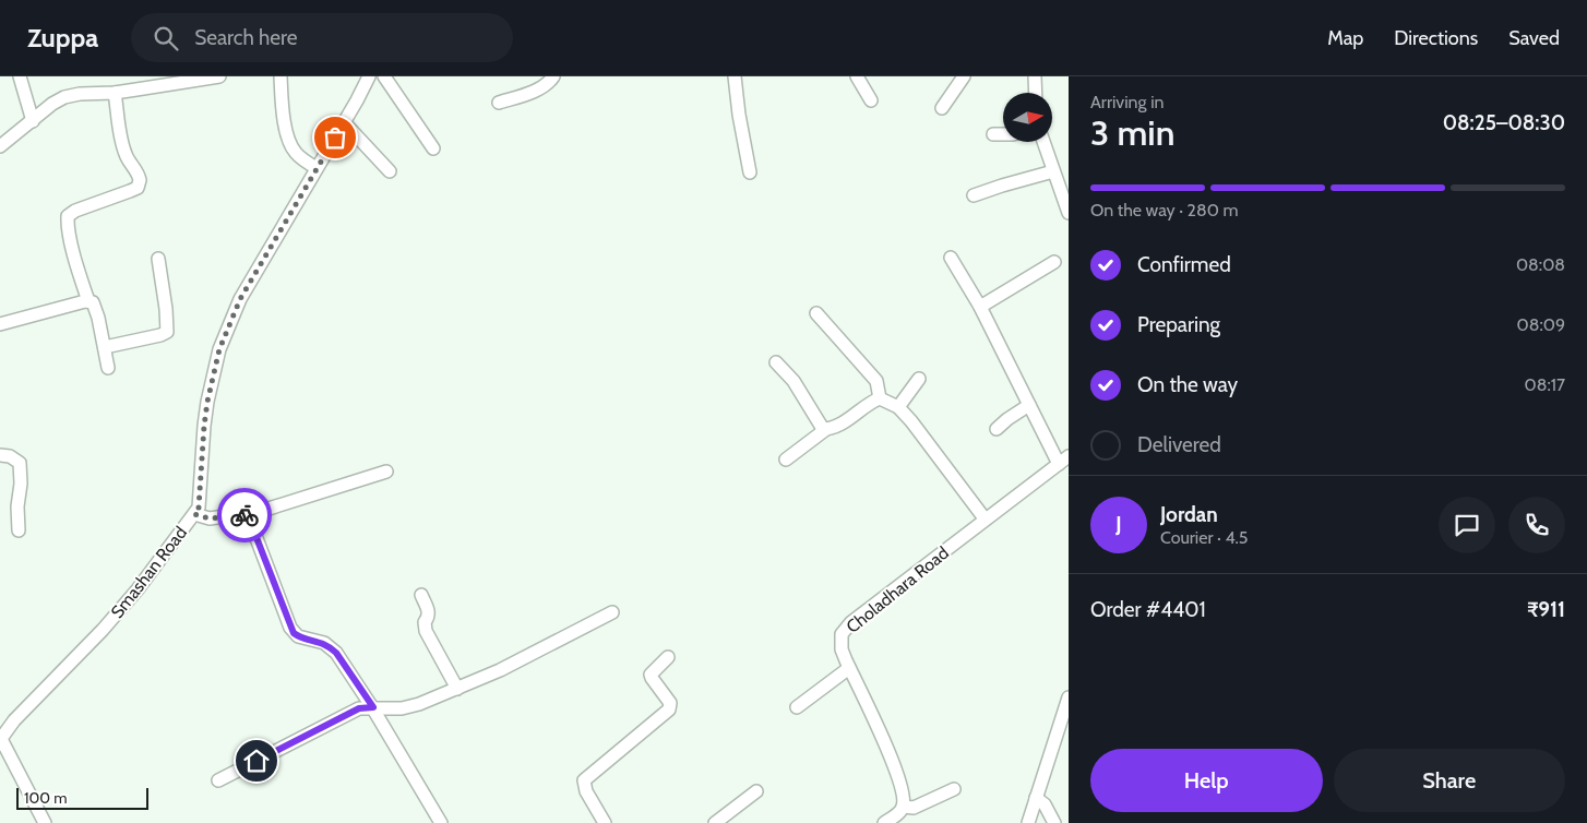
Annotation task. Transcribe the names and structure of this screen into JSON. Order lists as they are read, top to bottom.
{
  "streets": {
    "street": ["Smashan Road", "Choladhara Road"]
  },
  "scale_bar": "100 m",
  "north": "right",
  "page": {
    "header": "Zuppa",
    "search": "Search here",
    "nav": ["Map", "Directions", "Saved"],
    "heading": ["3 min", "Arriving in", "08:25–08:30"],
    "panel": [
      "Jordan",
      "Courier · 4.5",
      "Order #4401",
      "₹911"
    ],
    "bar": "On the way · 280 m",
    "list": [
      ["Confirmed", "08:08"],
      ["Preparing", "08:09"],
      ["On the way", "08:17"],
      "Delivered"
    ],
    "round": "J",
    "buttons": ["Help", "Share"],
    "scale": "100 m"
  }
}
